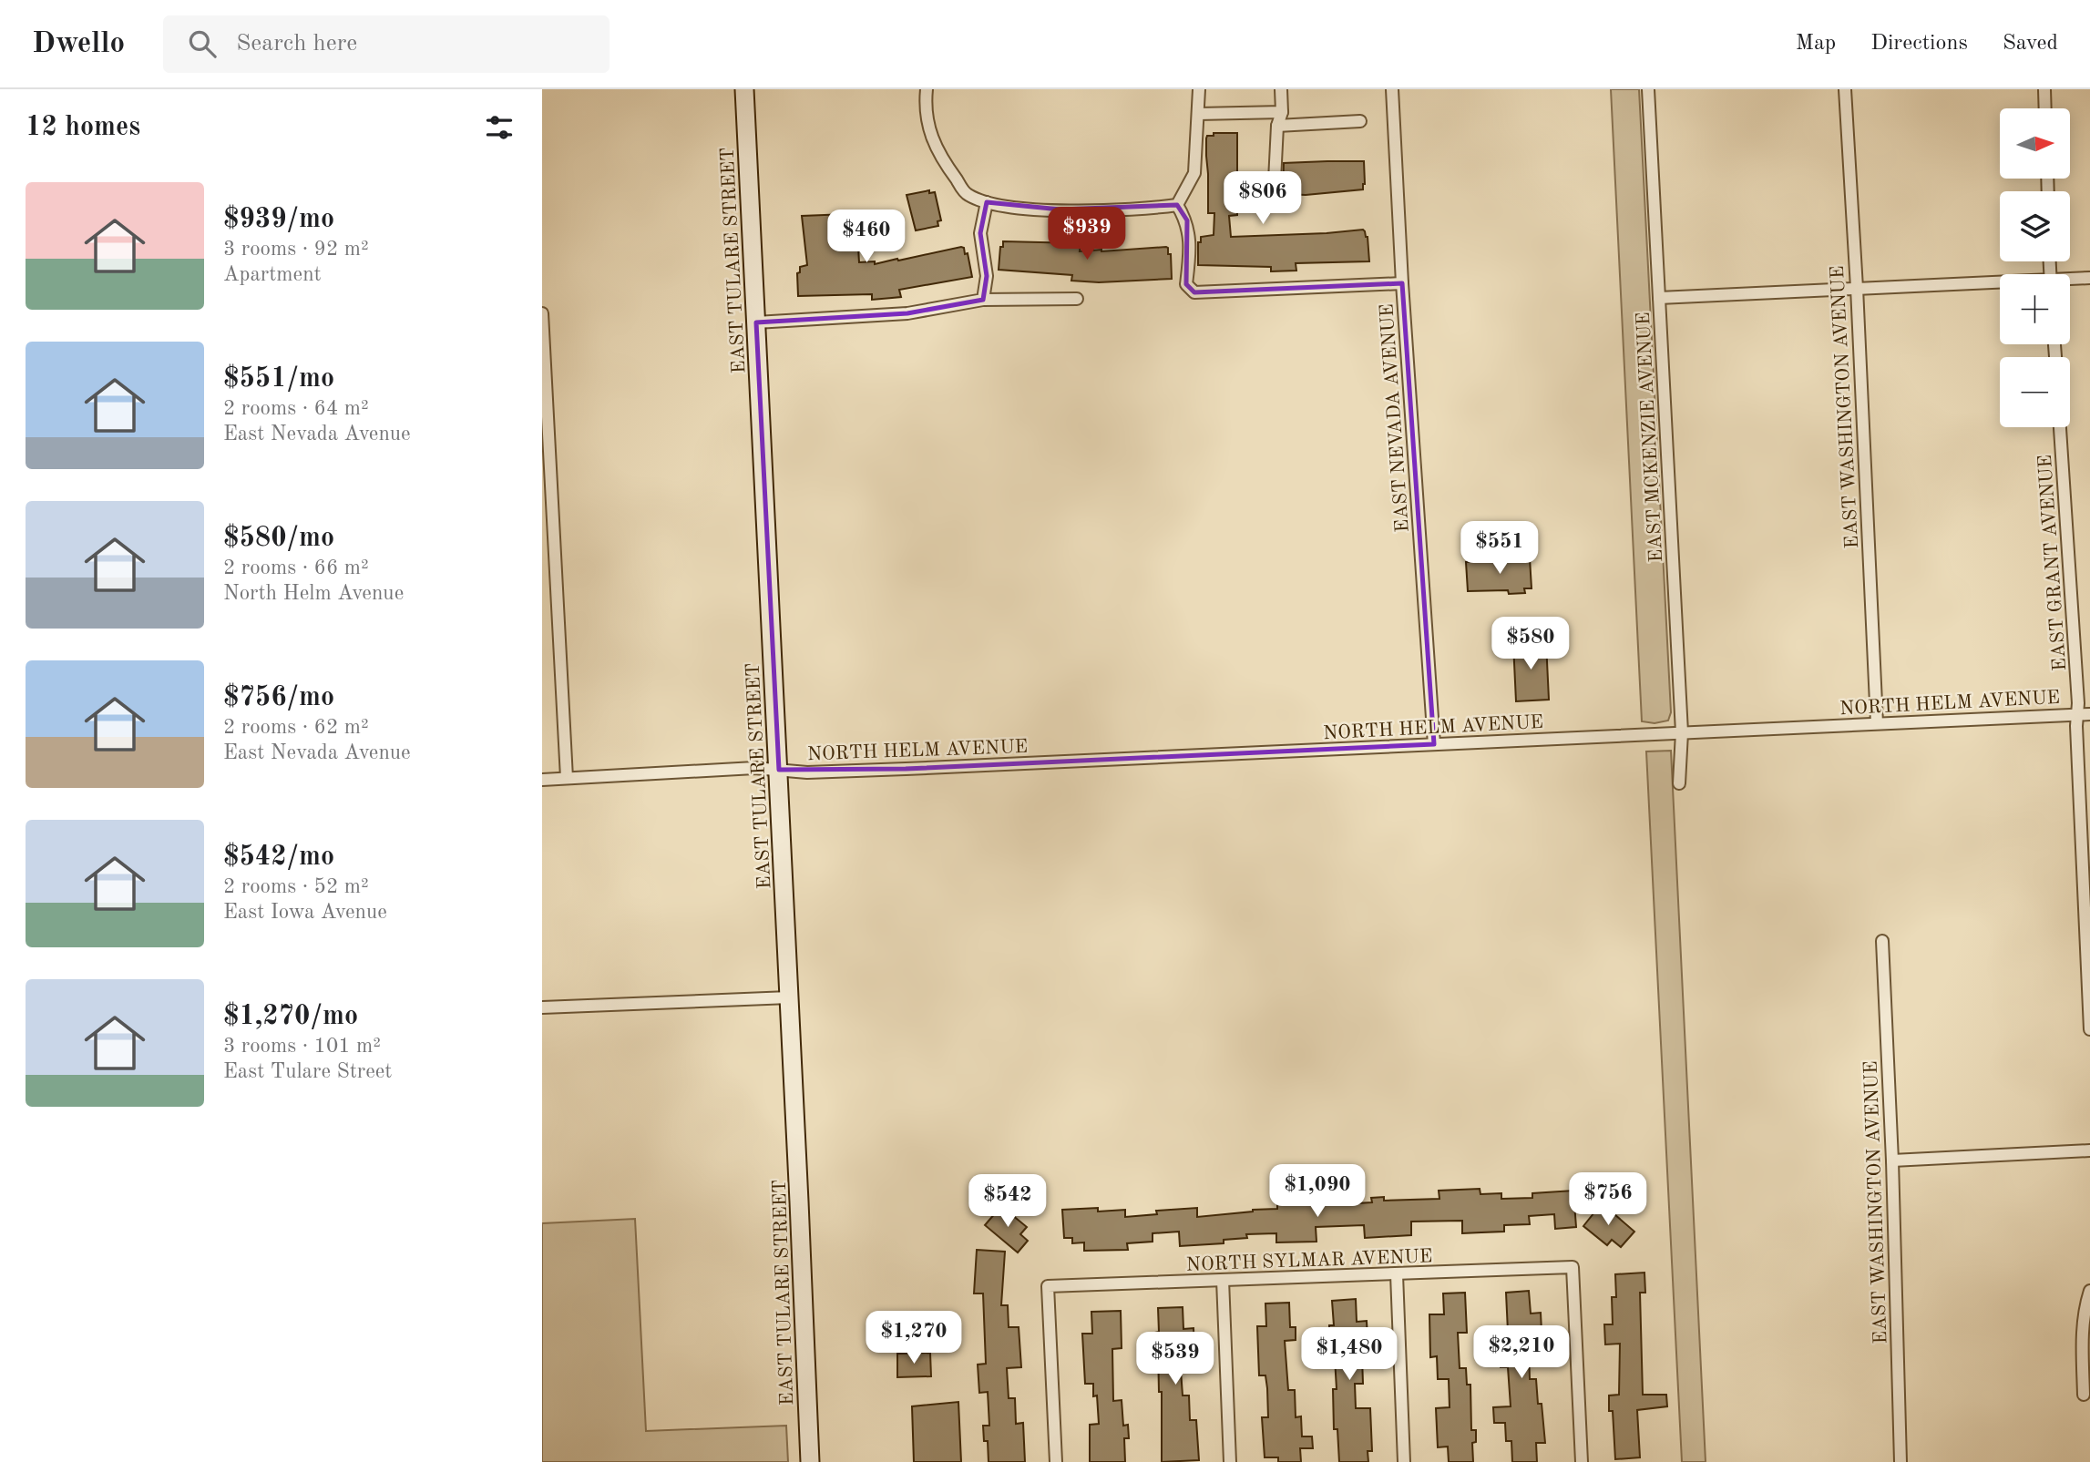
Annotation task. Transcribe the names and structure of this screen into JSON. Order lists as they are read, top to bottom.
{
  "streets": {
    "main road": ["EAST TULARE STREET"],
    "street": [
      "EAST WASHINGTON AVENUE",
      "EAST NEVADA AVENUE",
      "EAST MCKENZIE AVENUE",
      "EAST GRANT AVENUE",
      "NORTH HELM AVENUE",
      "NORTH SYLMAR AVENUE"
    ]
  },
  "crossings": [
    ["EAST TULARE STREET", "NORTH HELM AVENUE"],
    ["EAST WASHINGTON AVENUE", "NORTH HELM AVENUE"],
    ["EAST NEVADA AVENUE", "NORTH HELM AVENUE"],
    ["EAST MCKENZIE AVENUE", "NORTH HELM AVENUE"],
    ["EAST GRANT AVENUE", "NORTH HELM AVENUE"]
  ],
  "north": "right",
  "page": {
    "header": "Dwello",
    "search": "Search here",
    "nav": ["Map", "Directions", "Saved"],
    "heading": "12 homes",
    "map_buttons": ["+", "−"],
    "list": [
      {
        "name": "$939/mo",
        "note": "3 rooms · 92 m² · Apartment"
      },
      {
        "name": "$551/mo",
        "note": "2 rooms · 64 m² · East Nevada Avenue"
      },
      {
        "name": "$580/mo",
        "note": "2 rooms · 66 m² · North Helm Avenue"
      },
      {
        "name": "$756/mo",
        "note": "2 rooms · 62 m² · East Nevada Avenue"
      },
      {
        "name": "$542/mo",
        "note": "2 rooms · 52 m² · East Iowa Avenue"
      },
      {
        "name": "$1,270/mo",
        "note": "3 rooms · 101 m² · East Tulare Street"
      }
    ],
    "price": [
      "$806",
      "$939",
      "$460",
      "$551",
      "$580",
      "$1,090",
      "$756",
      "$542",
      "$1,270",
      "$2,210",
      "$1,480",
      "$539"
    ]
  }
}
